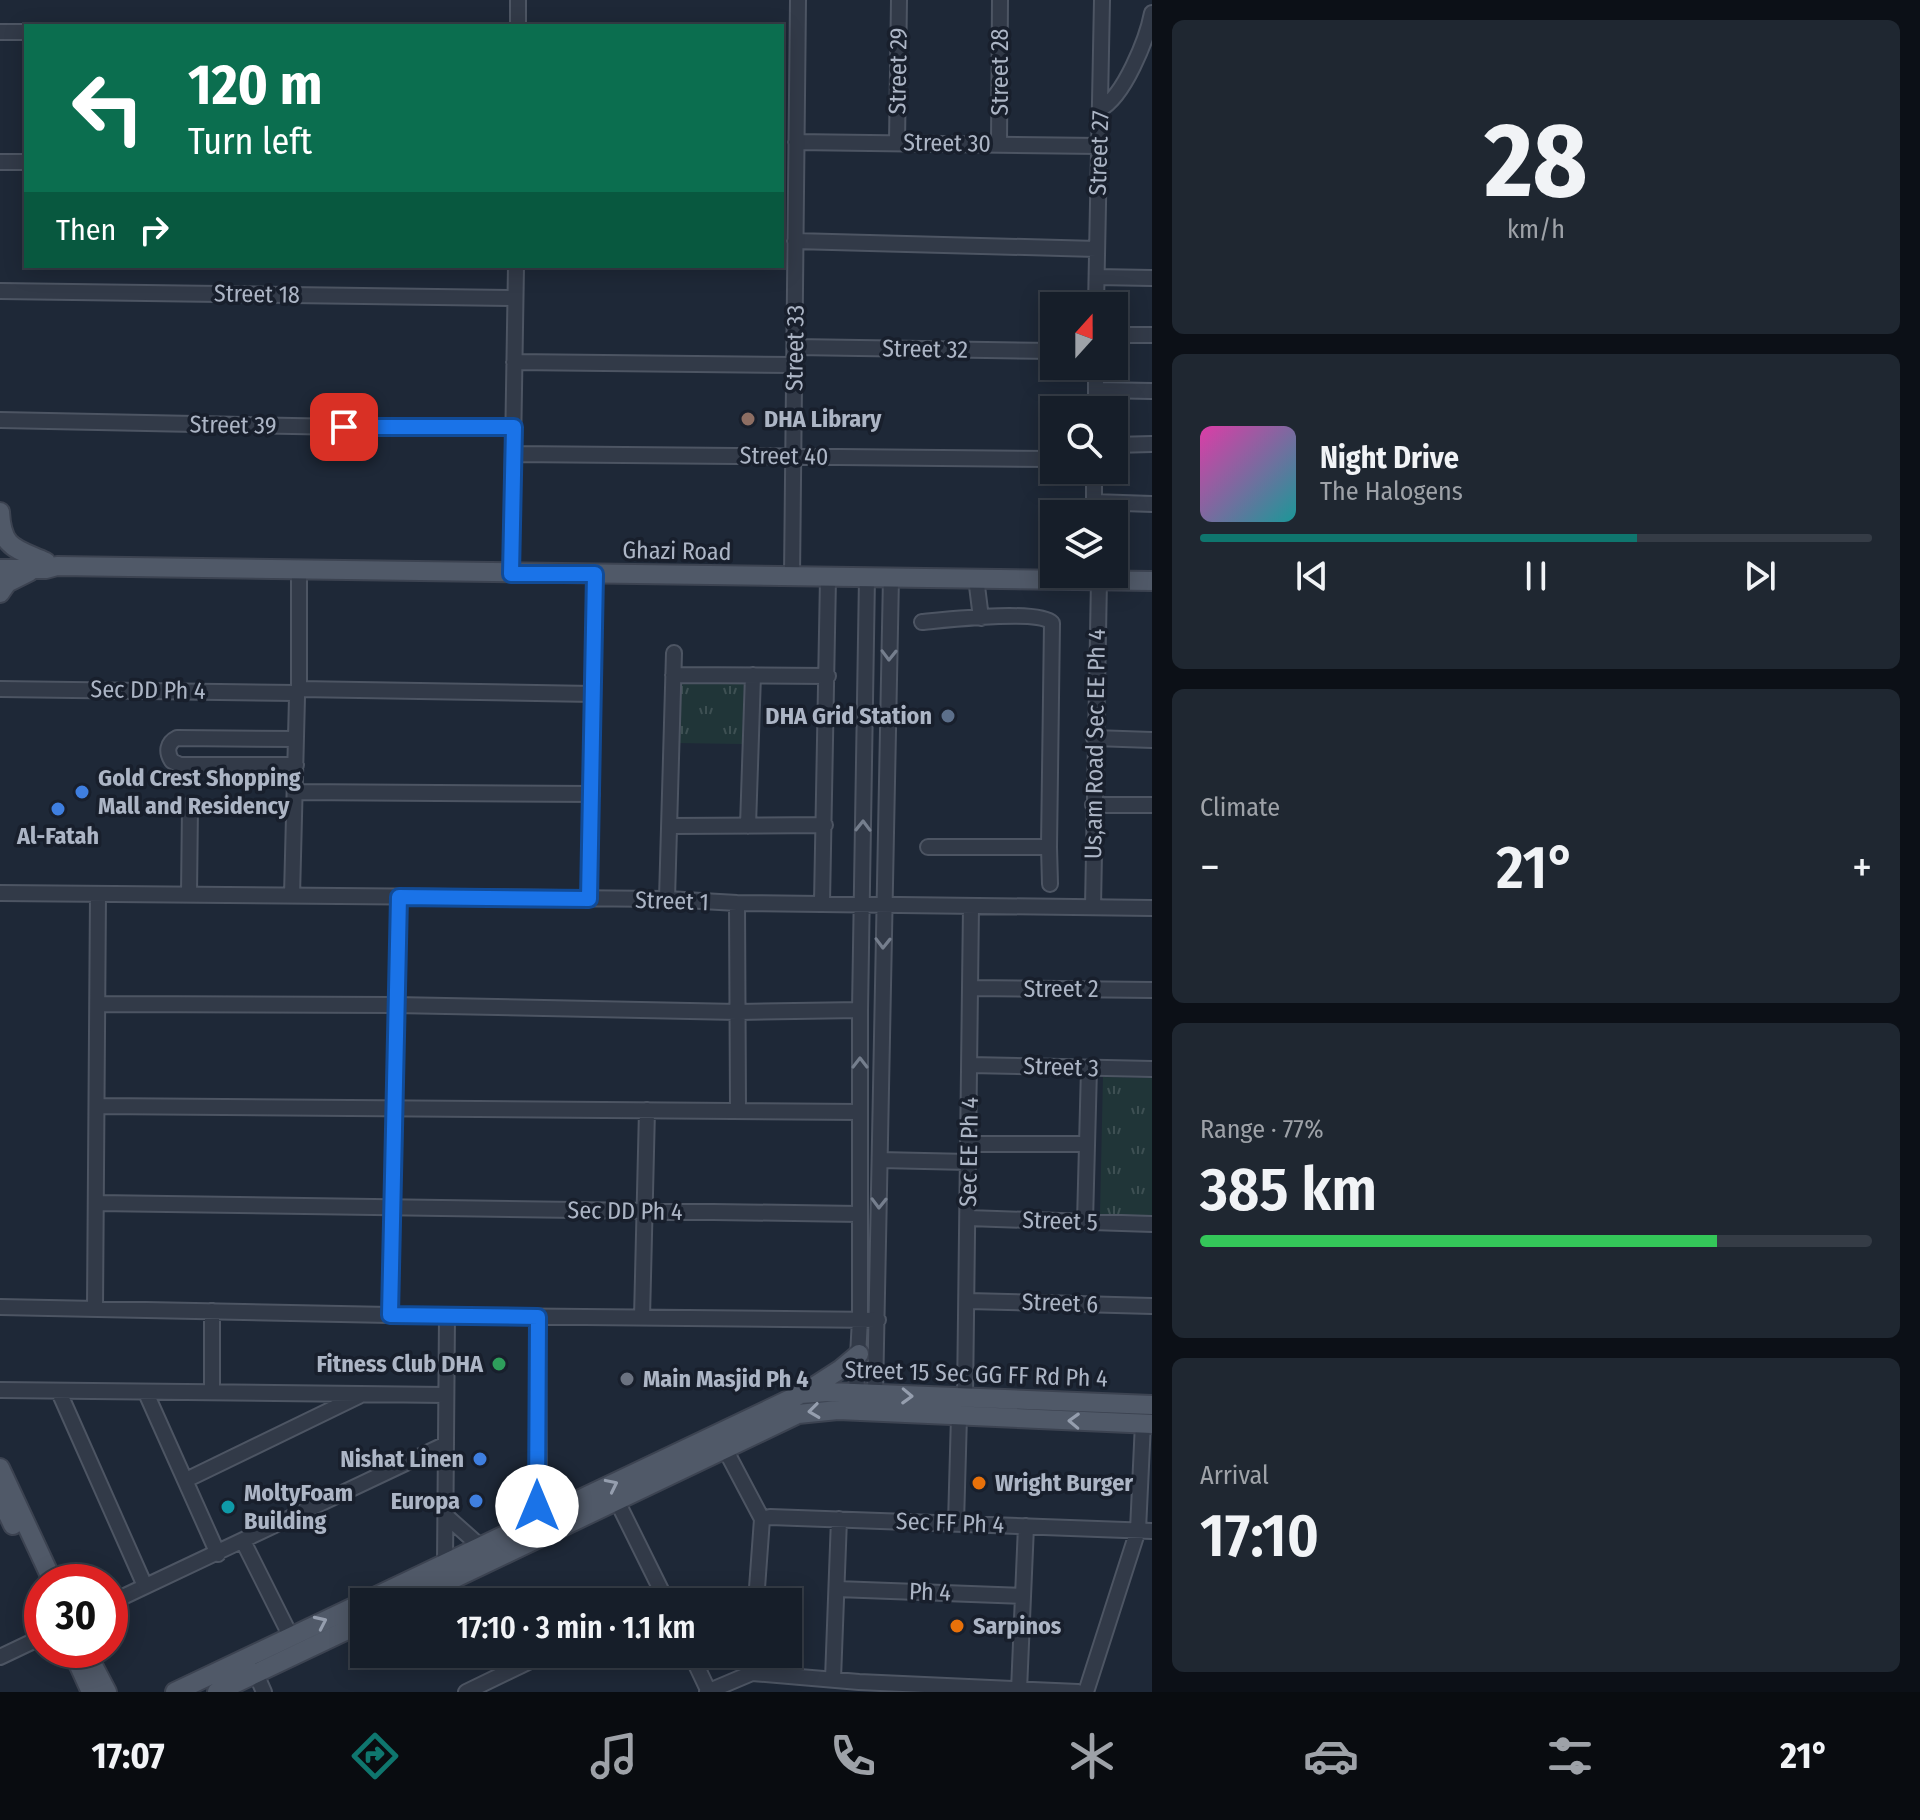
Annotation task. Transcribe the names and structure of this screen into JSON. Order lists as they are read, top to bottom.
{
  "streets": {
    "main road": ["Ghazi Road", "Street 15 Sec GG FF Rd Ph 4"],
    "street": [
      "Street 29",
      "Street 28",
      "Street 30",
      "Street 27",
      "Street 18",
      "Street 33",
      "Street 32",
      "Street 39",
      "Street 40",
      "Sec DD Ph 4",
      "Us,am Road Sec EE Ph 4",
      "Street 1",
      "Street 2",
      "Street 3",
      "Sec EE Ph 4",
      "Street 5",
      "Street 6",
      "Sec FF Ph 4",
      "Ph 4"
    ]
  },
  "crossings": [
    ["Street 29", "Street 30"],
    ["Street 28", "Street 30"],
    ["Street 30", "Street 27"],
    ["Street 30", "Street 33"],
    ["Street 33", "Street 32"],
    ["Street 33", "Street 40"],
    ["Street 33", "Ghazi Road"],
    ["Us,am Road Sec EE Ph 4", "Street 1"],
    ["Street 1", "Sec EE Ph 4"],
    ["Street 2", "Sec EE Ph 4"],
    ["Street 3", "Sec EE Ph 4"],
    ["Sec EE Ph 4", "Street 5"],
    ["Sec EE Ph 4", "Street 6"],
    ["Sec EE Ph 4", "Street 15 Sec GG FF Rd Ph 4"]
  ],
  "places": [
    "DHA Library",
    "DHA Grid Station",
    "Gold Crest Shopping Mall and Residency",
    "Al-Fatah",
    "Fitness Club DHA",
    "Main Masjid Ph 4",
    "Nishat Linen",
    "Wright Burger",
    "Europa",
    "MoltyFoam Building",
    "Sarpinos"
  ],
  "north": "top",
  "page": {
    "tile": [
      ["28", "km/h"],
      "Climate",
      ["Range · 77%", "385 km"],
      ["Arrival", "17:10"]
    ],
    "turn": ["120 m", "Turn left"],
    "then": "Then",
    "song": ["Night Drive", "The Halogens"],
    "heat": ["−", "21°", "+"],
    "limit": "30",
    "trip": "17:10 · 3 min · 1.1 km",
    "tabs": ["17:07", "21°"]
  }
}
